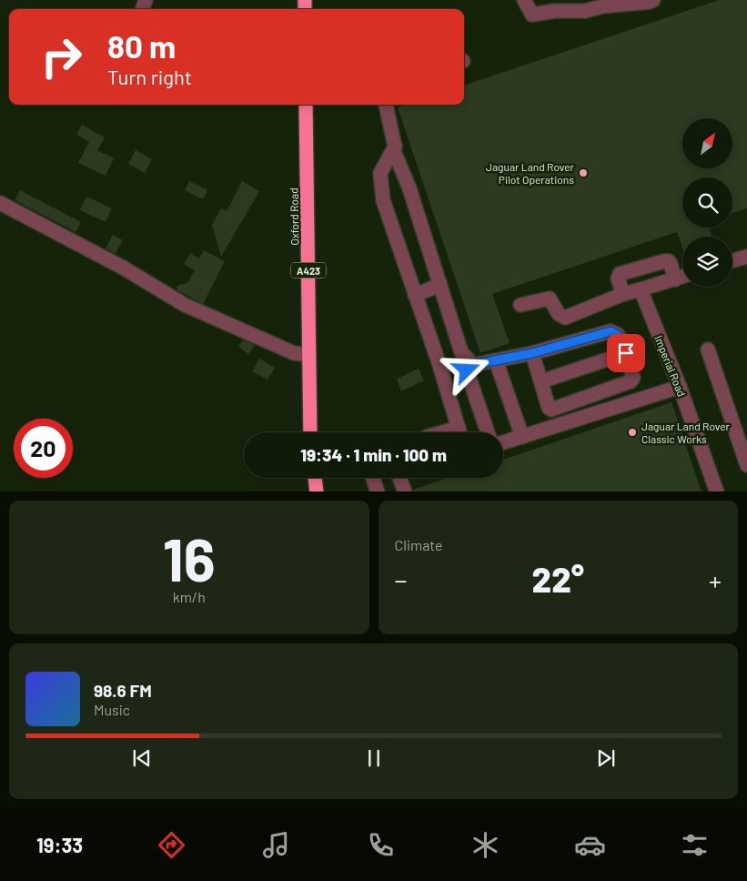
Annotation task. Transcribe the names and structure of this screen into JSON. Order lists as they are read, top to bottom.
{
  "streets": {
    "highway": ["Oxford Road", "A423"],
    "street": ["Imperial Road"]
  },
  "places": ["Jaguar Land Rover Pilot Operations", "Jaguar Land Rover Classic Works"],
  "north": "top right",
  "page": {
    "turn": ["80 m", "Turn right"],
    "limit": "20",
    "trip": "19:34 · 1 min · 100 m",
    "tile": [
      ["16", "km/h"],
      "Climate"
    ],
    "heat": ["−", "22°", "+"],
    "song": ["98.6 FM", "Music"],
    "tabs": "19:33"
  }
}
